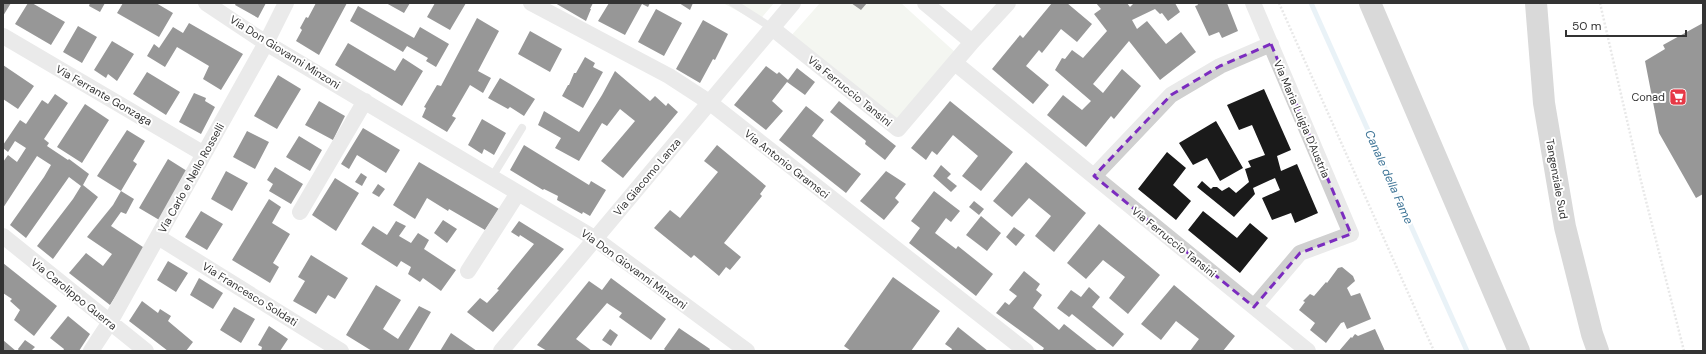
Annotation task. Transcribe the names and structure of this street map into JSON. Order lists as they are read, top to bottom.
{
  "streets": {
    "main road": ["Tangenziale Sud"],
    "street": [
      "Via Don Giovanni Minzoni",
      "Via Ferruccio Tansini",
      "Via Ferrante Gonzaga",
      "Via Maria Luigia D'Austria",
      "Via Antonio Gramsci",
      "Via Giacomo Lanza",
      "Via Carlo e Nello Rosselli",
      "Via Carolippo Guerra",
      "Via Francesco Soldati"
    ]
  },
  "crossings": [
    ["Via Don Giovanni Minzoni", "Via Giacomo Lanza"],
    ["Via Don Giovanni Minzoni", "Via Carlo e Nello Rosselli"],
    ["Via Ferruccio Tansini", "Via Maria Luigia D'Austria"],
    ["Via Ferruccio Tansini", "Via Giacomo Lanza"],
    ["Via Ferrante Gonzaga", "Via Carlo e Nello Rosselli"],
    ["Via Antonio Gramsci", "Via Giacomo Lanza"],
    ["Via Carlo e Nello Rosselli", "Via Carolippo Guerra"],
    ["Via Carlo e Nello Rosselli", "Via Francesco Soldati"]
  ],
  "water": ["Canale della Fame"],
  "places": {
    "supermarket": ["Conad"]
  },
  "scale_bar": "50 m"
}
